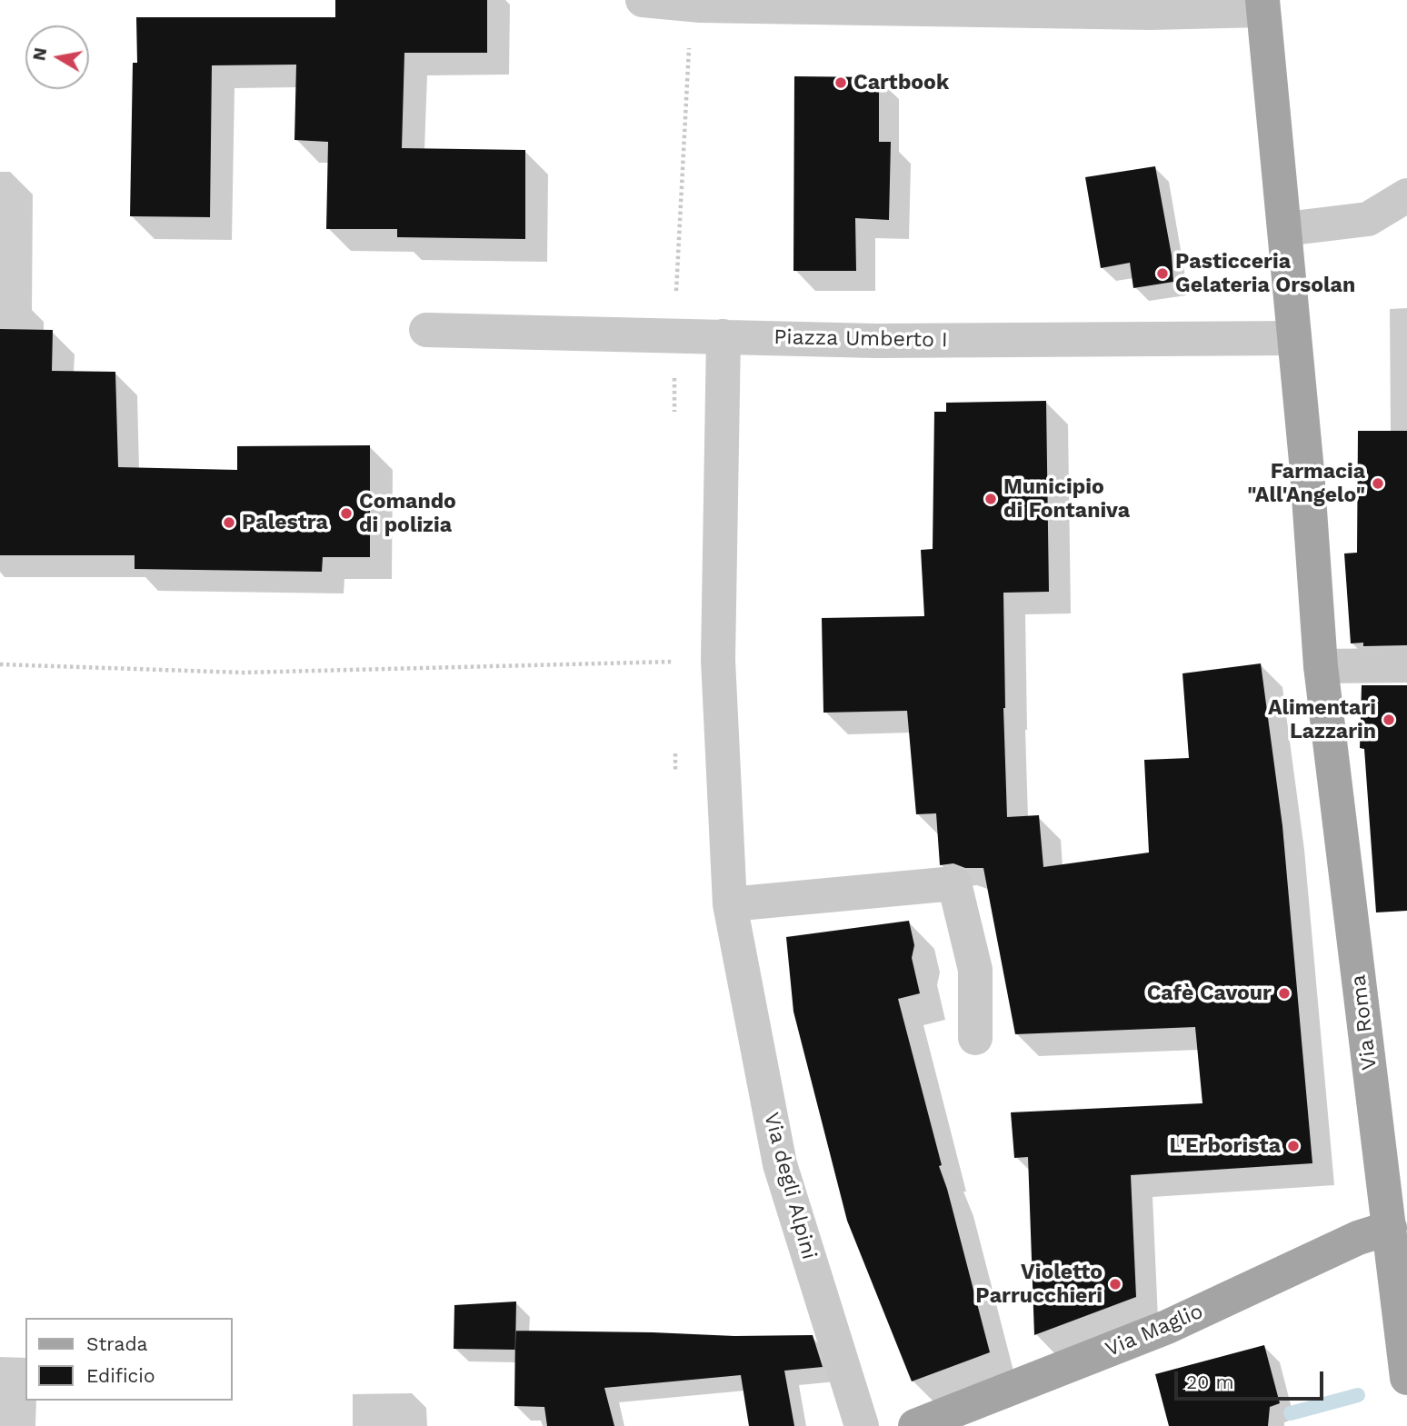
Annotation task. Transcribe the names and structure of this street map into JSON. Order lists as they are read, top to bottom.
{
  "streets": {
    "main road": ["Via Roma", "Via Maglio"],
    "street": ["Piazza Umberto I", "Via degli Alpini"]
  },
  "crossings": [
    ["Piazza Umberto I", "Via Roma"],
    ["Piazza Umberto I", "Via degli Alpini"],
    ["Via Roma", "Via Maglio"]
  ],
  "places": [
    "Cartbook",
    "Pasticceria Gelateria Orsolan",
    "Farmacia \"All'Angelo\"",
    "Municipio di Fontaniva",
    "Comando di polizia",
    "Palestra",
    "Alimentari Lazzarin",
    "Cafè Cavour",
    "L'Erborista",
    "Violetto Parrucchieri"
  ],
  "legend": ["Strada", "Edificio"],
  "scale_bar": "20 m",
  "north": "left"
}
